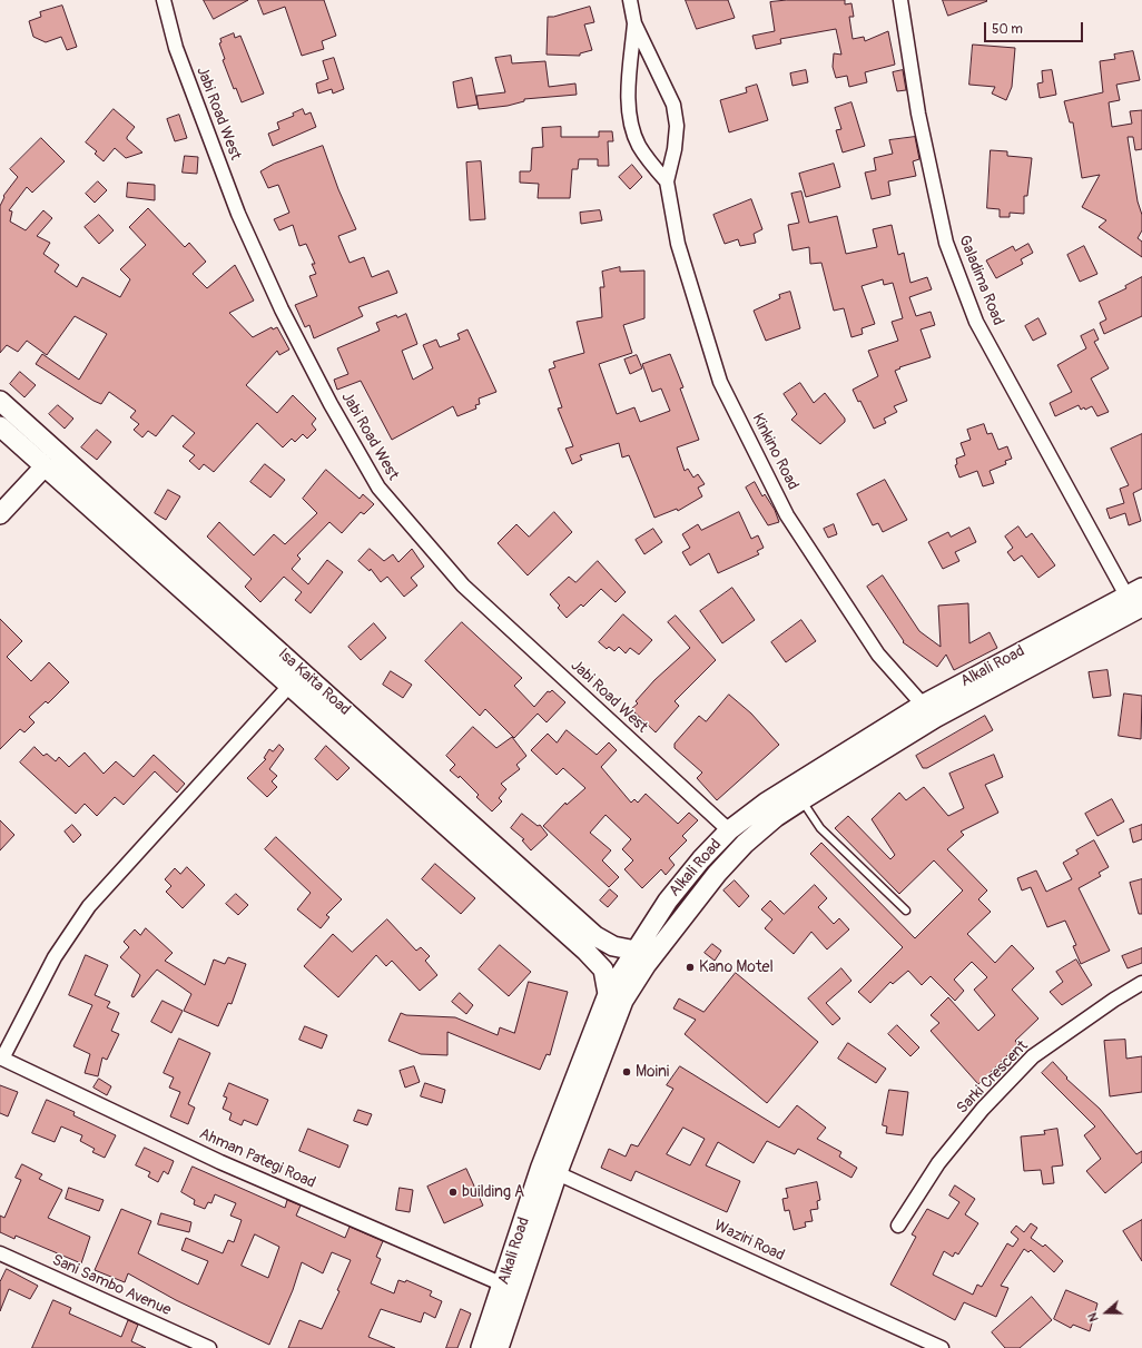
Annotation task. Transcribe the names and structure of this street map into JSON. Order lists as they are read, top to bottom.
{
  "streets": {
    "main road": ["Alkali Road", "Isa Kaita Road"],
    "street": [
      "Jabi Road West",
      "Galadima Road",
      "Kinkino Road",
      "Sarki Crescent",
      "Ahman Pategi Road",
      "Waziri Road",
      "Sani Sambo Avenue"
    ]
  },
  "crossings": [
    ["Jabi Road West", "Alkali Road"],
    ["Galadima Road", "Alkali Road"],
    ["Kinkino Road", "Alkali Road"],
    ["Alkali Road", "Isa Kaita Road"],
    ["Alkali Road", "Ahman Pategi Road"],
    ["Alkali Road", "Waziri Road"]
  ],
  "places": ["Kano Motel", "Moini", "building A"],
  "scale_bar": "50 m",
  "north": "left"
}
